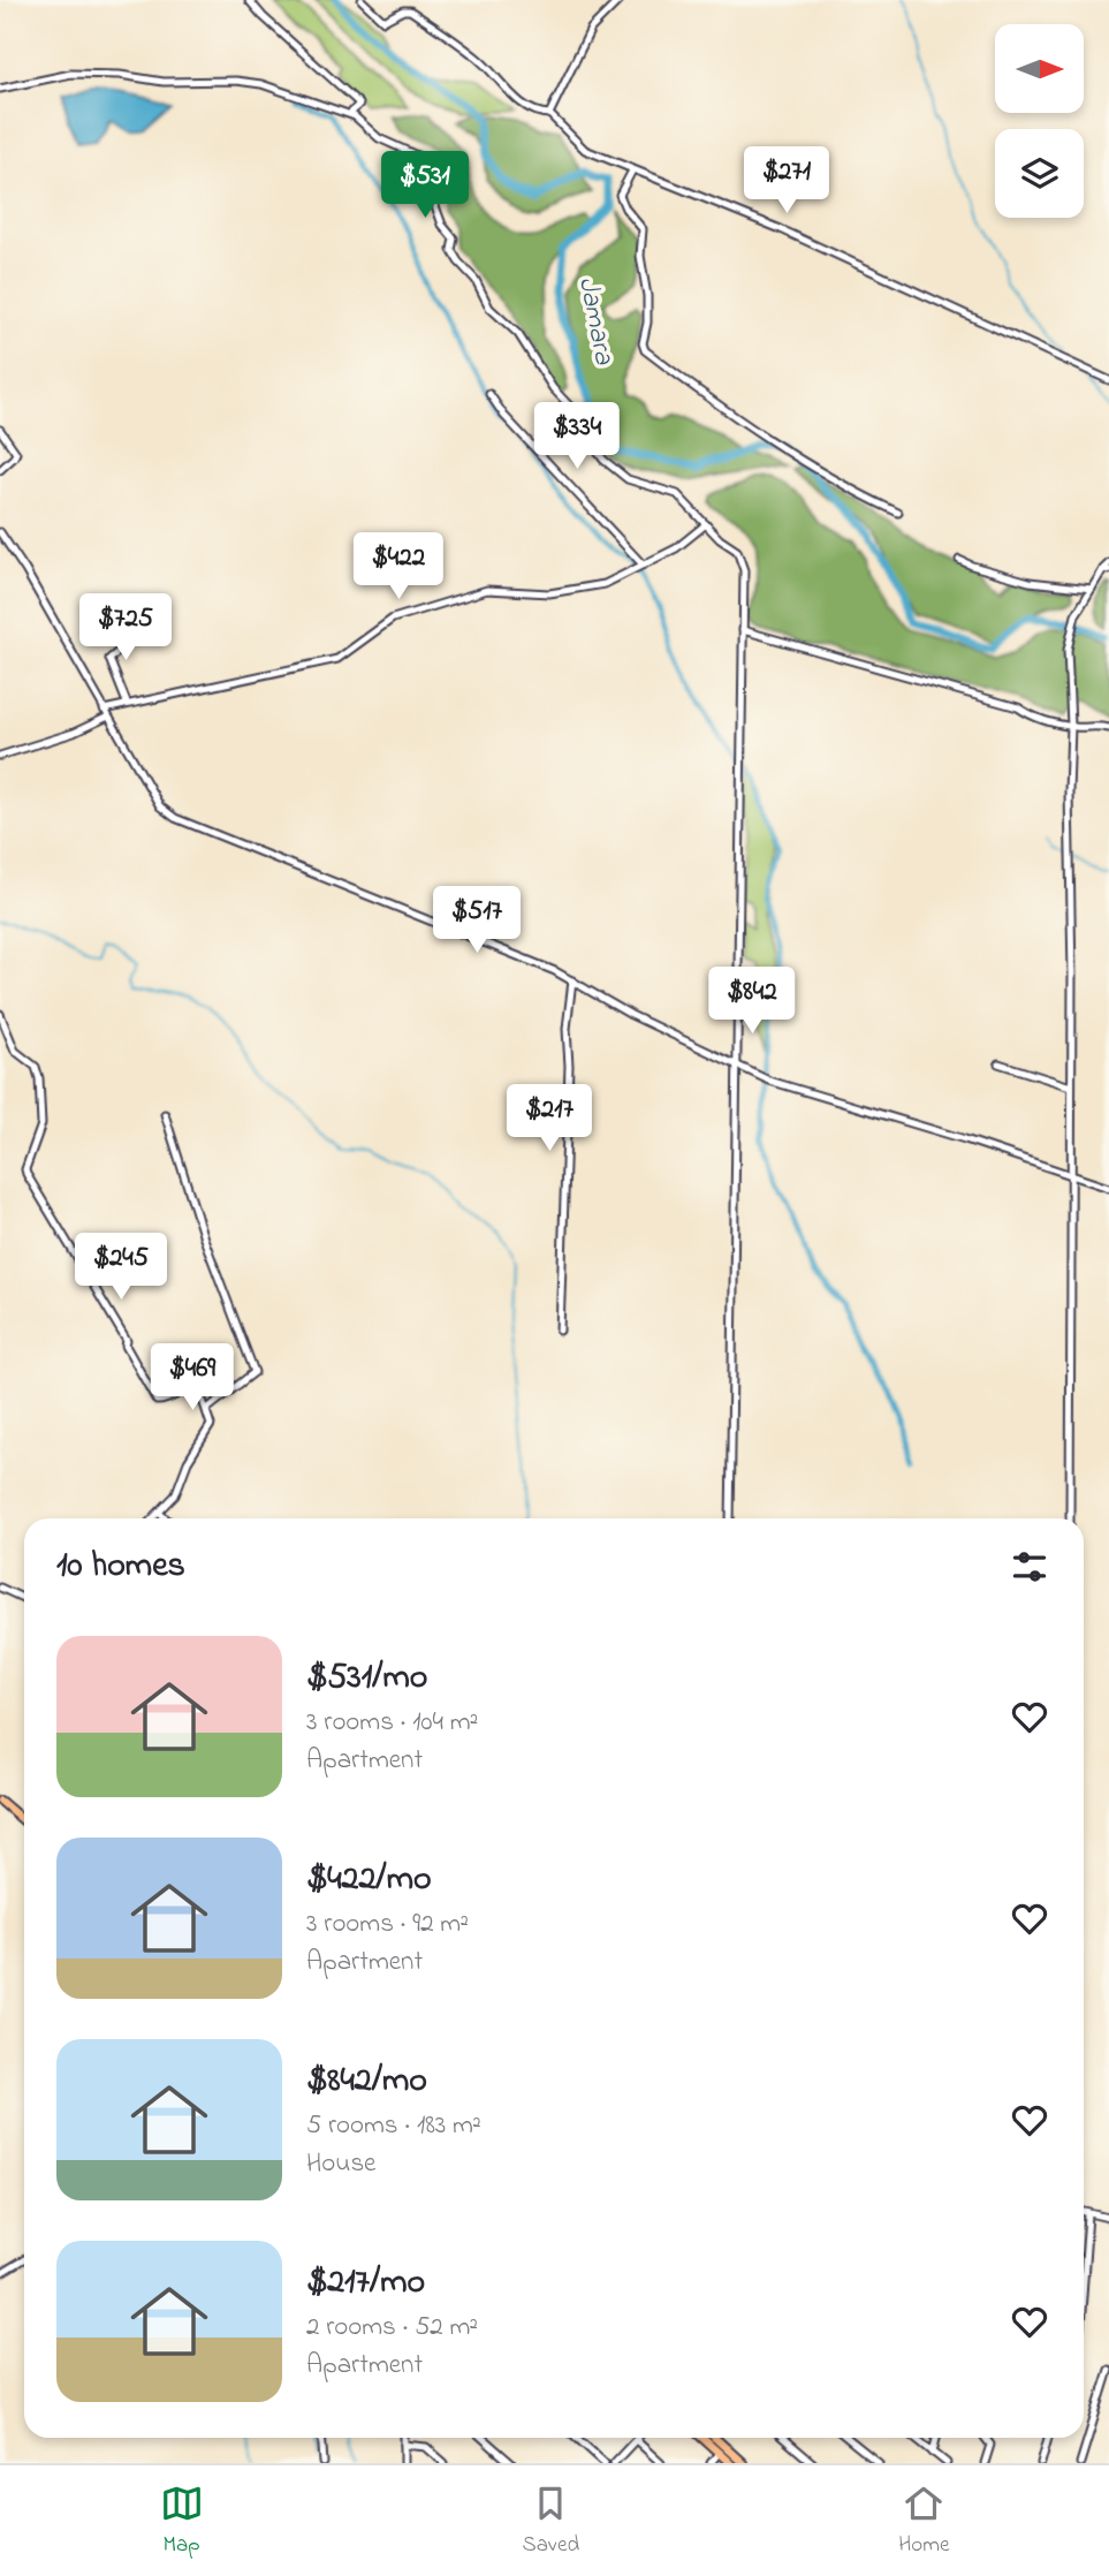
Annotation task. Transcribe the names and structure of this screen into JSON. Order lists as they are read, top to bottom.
{
  "water": ["Jamara"],
  "north": "right",
  "page": {
    "price": [
      "$271",
      "$531",
      "$334",
      "$422",
      "$725",
      "$517",
      "$842",
      "$217",
      "$245",
      "$469"
    ],
    "heading": "10 homes",
    "list": [
      {
        "name": "$531/mo",
        "note": "3 rooms · 104 m² · Apartment"
      },
      {
        "name": "$422/mo",
        "note": "3 rooms · 92 m² · Apartment"
      },
      {
        "name": "$842/mo",
        "note": "5 rooms · 183 m² · House"
      },
      {
        "name": "$217/mo",
        "note": "2 rooms · 52 m² · Apartment"
      }
    ],
    "tabs": ["Map", "Saved", "Home"]
  }
}
